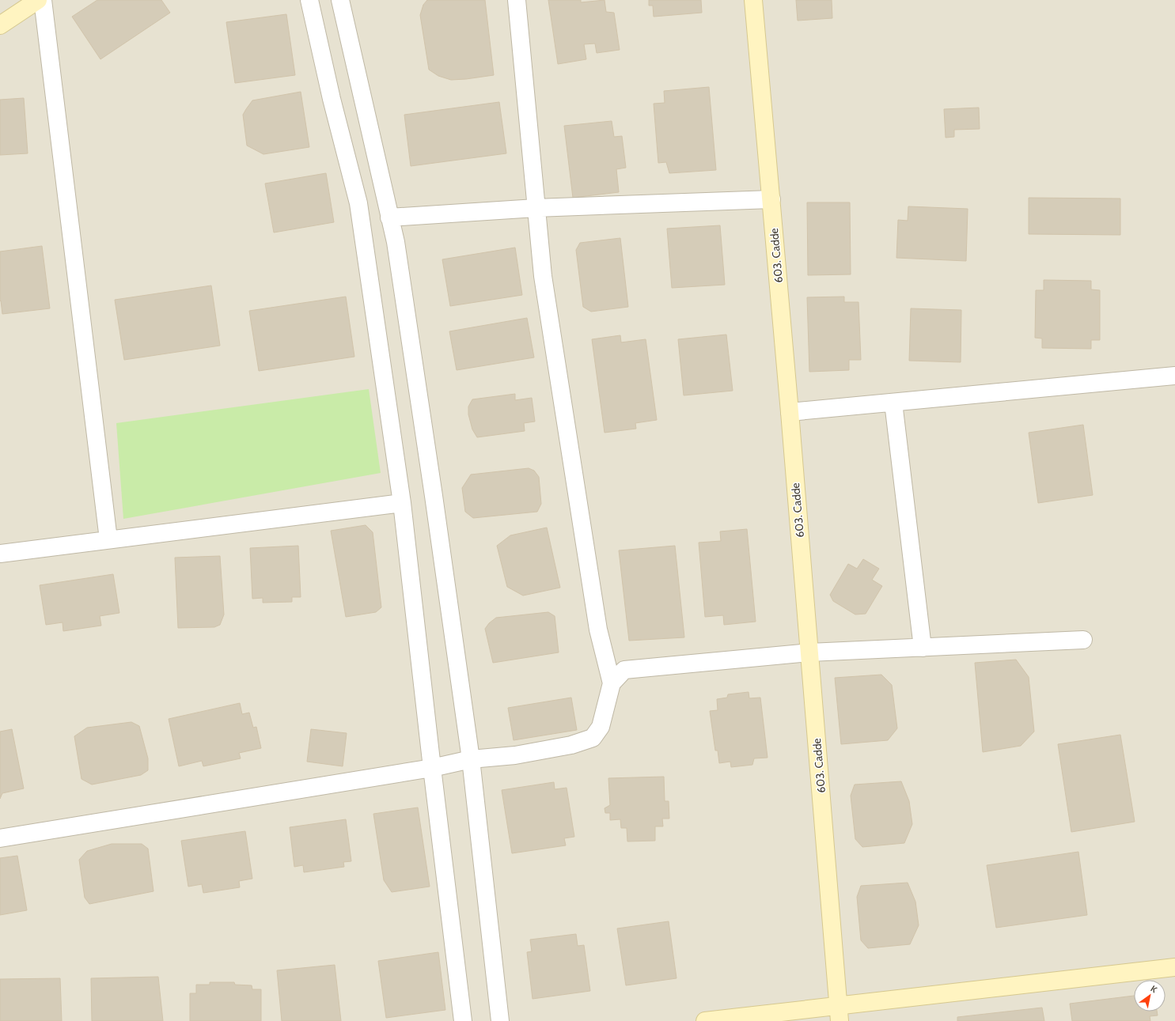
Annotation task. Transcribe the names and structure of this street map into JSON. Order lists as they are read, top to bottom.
{
  "streets": {
    "street": ["603. Cadde"]
  },
  "north": "top right"
}
